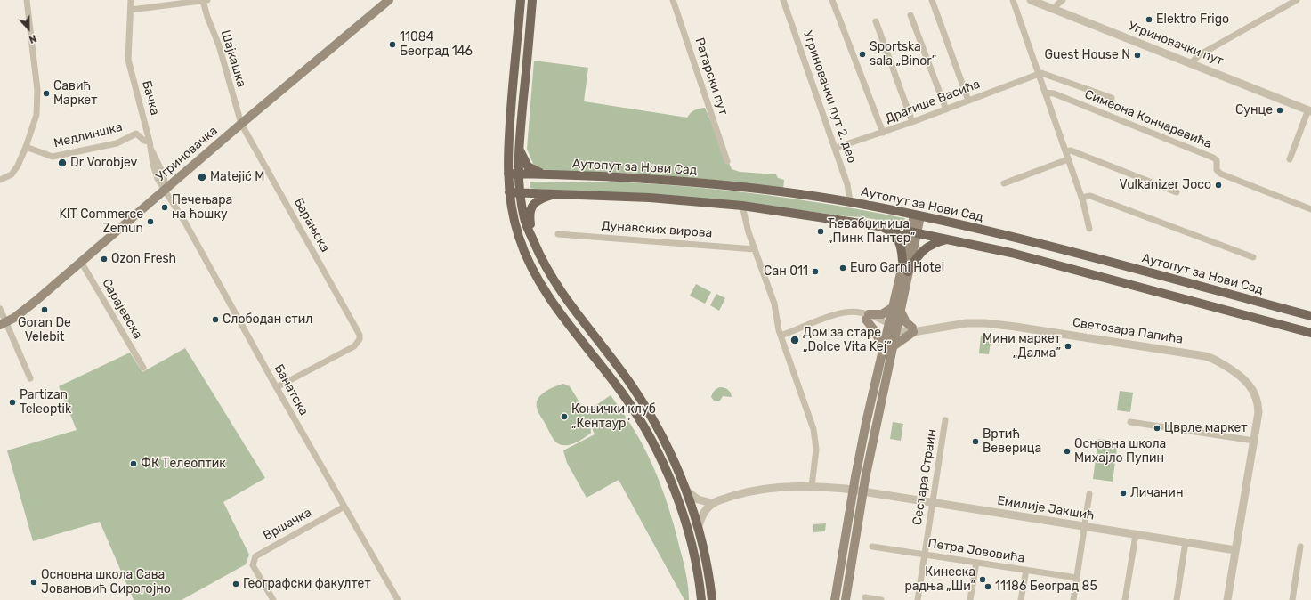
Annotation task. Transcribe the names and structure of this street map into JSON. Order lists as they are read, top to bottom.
{
  "streets": {
    "main road": ["Угриновачка", "Аутопут за Нови Сад"],
    "street": [
      "Угриновачки пут",
      "Шајкашка",
      "Ратарски пут",
      "Угриновачки пут 2. део",
      "Бачка",
      "Драгише Васића",
      "Симеона Кончаревића",
      "Медлиншка",
      "Барањска",
      "Дунавских вирова",
      "Сарајевска",
      "Светозара Папића",
      "Банатска",
      "Сестара Страин",
      "Емилије Јакшић",
      "Вршачка",
      "Петра Јововића"
    ]
  },
  "crossings": [
    ["Шајкашка", "Угриновачка"],
    ["Шајкашка", "Барањска"],
    ["Угриновачки пут 2. део", "Драгише Васића"],
    ["Угриновачки пут 2. део", "Аутопут за Нови Сад"],
    ["Бачка", "Медлиншка"],
    ["Бачка", "Угриновачка"],
    ["Бачка", "Банатска"],
    ["Угриновачка", "Барањска"],
    ["Угриновачка", "Сарајевска"],
    ["Угриновачка", "Банатска"],
    ["Барањска", "Банатска"],
    ["Светозара Папића", "Емилије Јакшић"],
    ["Банатска", "Вршачка"],
    ["Сестара Страин", "Емилије Јакшић"],
    ["Сестара Страин", "Петра Јововића"]
  ],
  "places": [
    "Elektro Frigo",
    "11084 Београд 146",
    "Sportska sala „Binor”",
    "Guest House N",
    "Савић Маркет",
    "Сунце",
    "Dr Vorobjev",
    "Matejić M",
    "Vulkanizer Joco",
    "Печењара на ћошку",
    "KIT Commerce Zemun",
    "Ћевабџиница „Пинк Пантер”",
    "Ozon Fresh",
    "Euro Garni Hotel",
    "Сан 011",
    "Goran De Velebit",
    "Слободан стил",
    "Дом за старе „Dolce Vita Kej”",
    "Мини маркет „Далма”",
    "Partizan Teleoptik",
    "Коњички клуб „Кентаур”",
    "Цврле маркет",
    "Вртић Веверица",
    "Основна школа Михајло Пупин",
    "ФК Телеоптик",
    "Личанин",
    "Кинеска радња „Ши”",
    "Основна школа Сава Јовановић Сирогојно",
    "Географски факултет",
    "11186 Београд 85"
  ],
  "north": "bottom"
}
